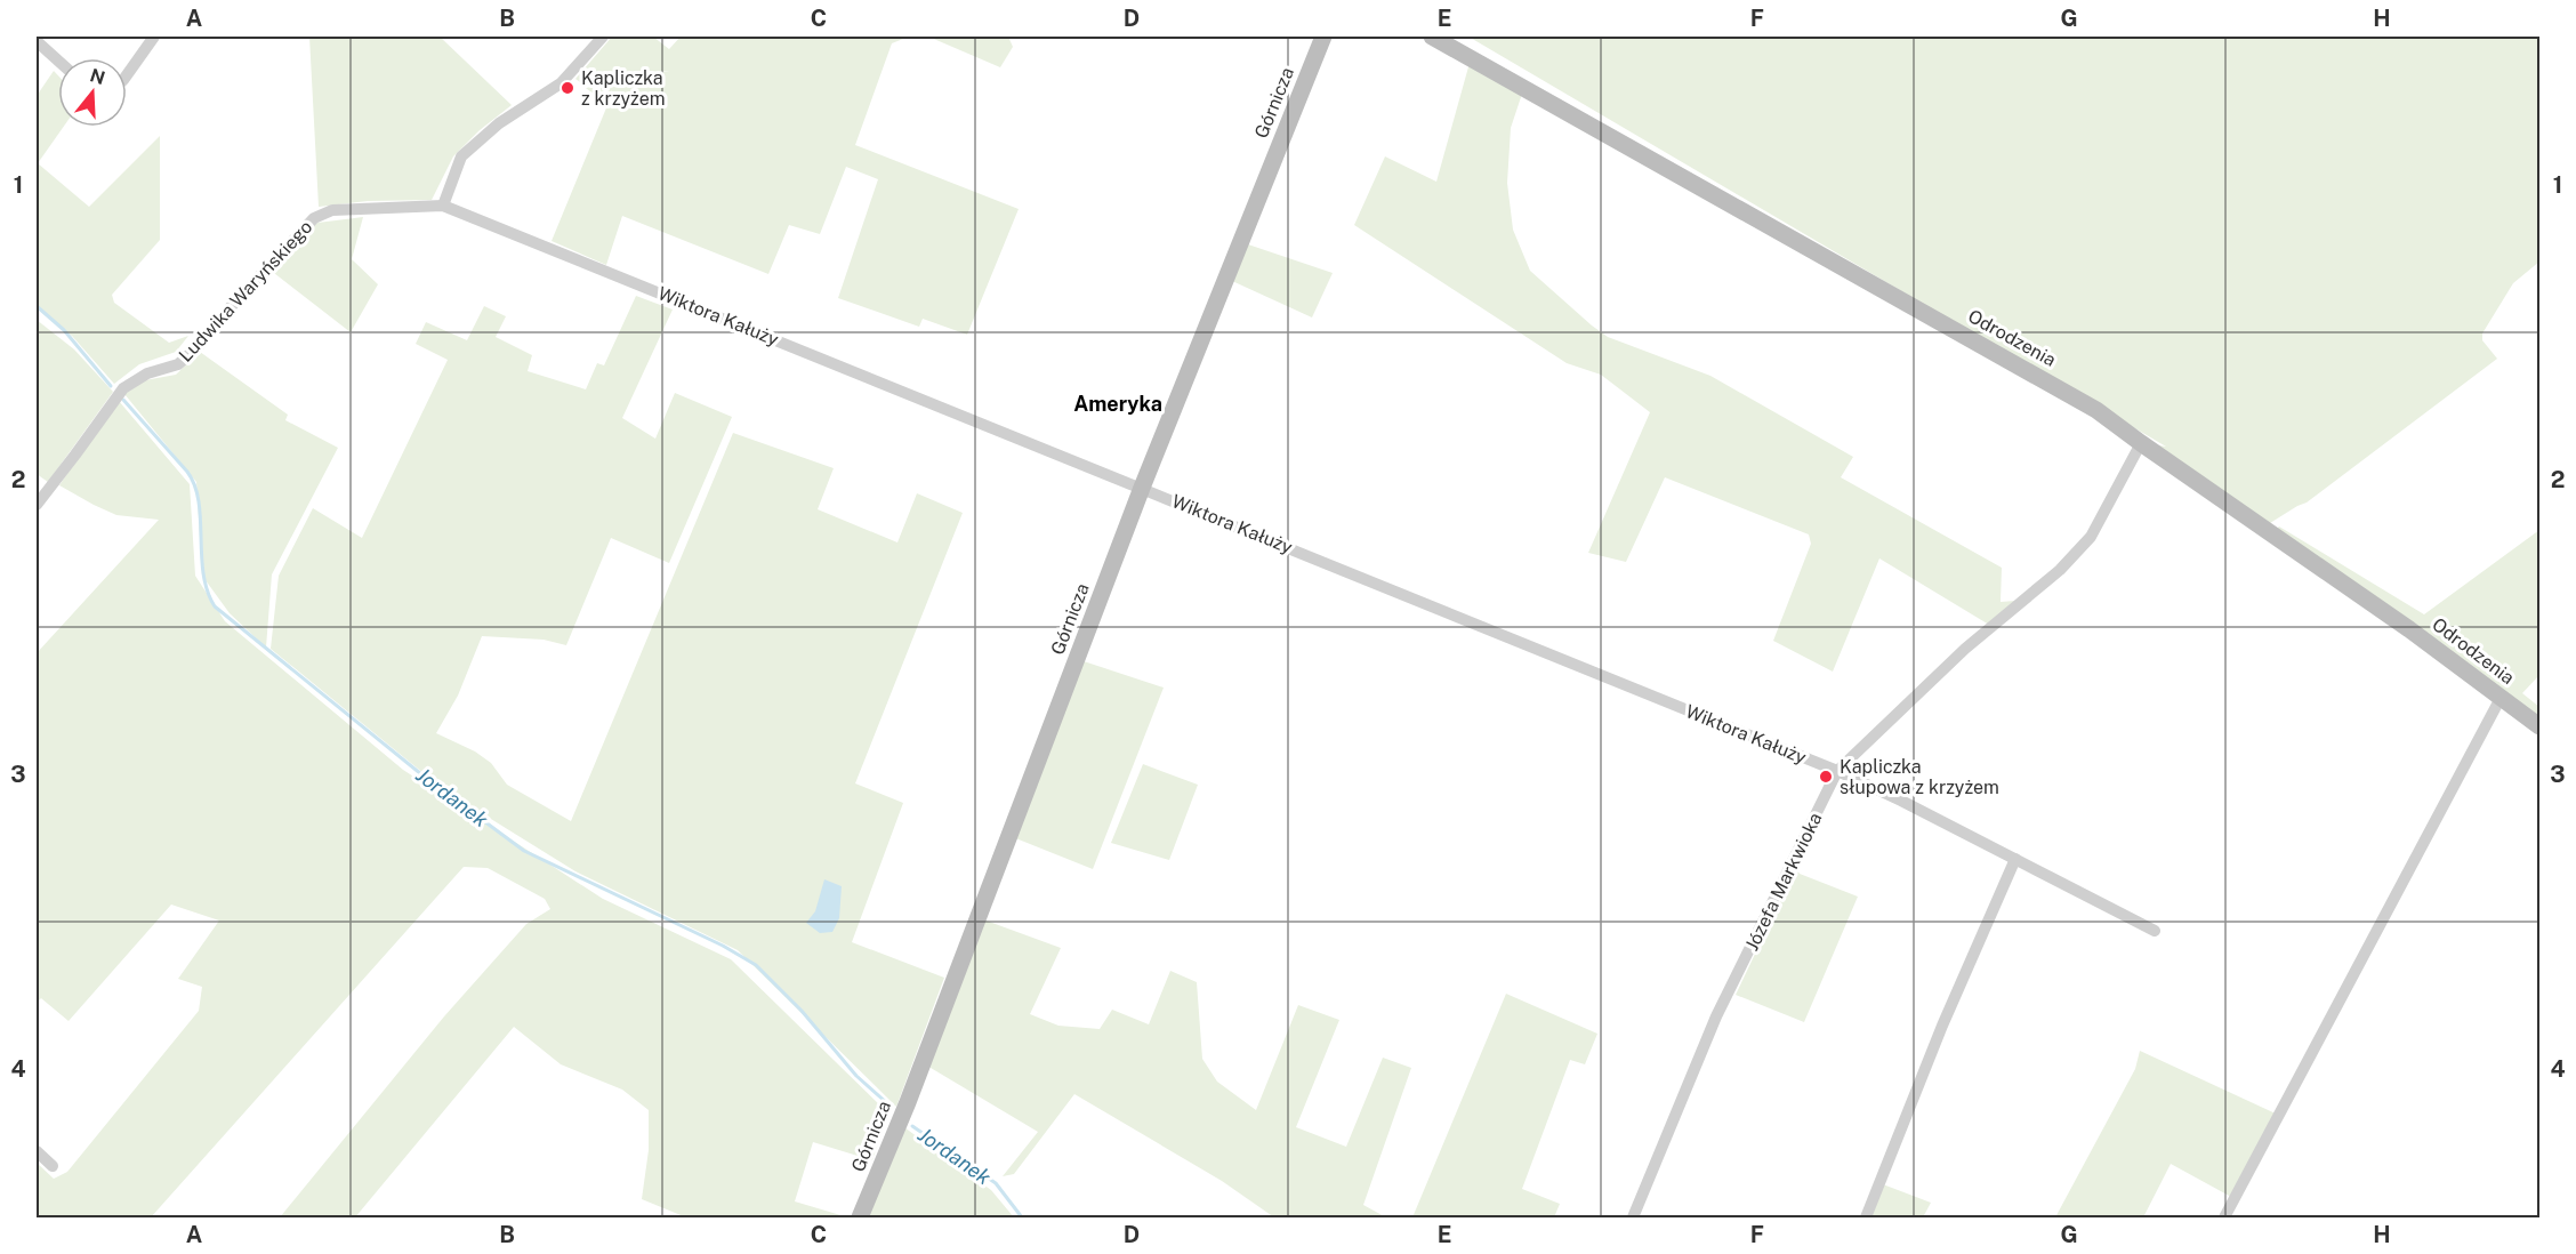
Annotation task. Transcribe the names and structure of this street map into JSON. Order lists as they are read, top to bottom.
{
  "streets": {
    "street": [
      "Górnicza",
      "Ludwika Waryńskiego",
      "Wiktora Kałuży",
      "Odrodzenia",
      "Józefa Markwioka"
    ]
  },
  "crossings": [
    ["Górnicza", "Wiktora Kałuży"],
    ["Ludwika Waryńskiego", "Wiktora Kałuży"],
    ["Wiktora Kałuży", "Józefa Markwioka"],
    ["Odrodzenia", "Józefa Markwioka"]
  ],
  "districts": ["Ameryka"],
  "water": ["Jordanek"],
  "places": ["Kapliczka z krzyżem", "Kapliczka słupowa z krzyżem"],
  "north": "top",
  "grid": {
    "columns": [
      "A",
      "B",
      "C",
      "D",
      "E",
      "F",
      "G",
      "H"
    ],
    "rows": [
      "1",
      "2",
      "3",
      "4"
    ]
  }
}
